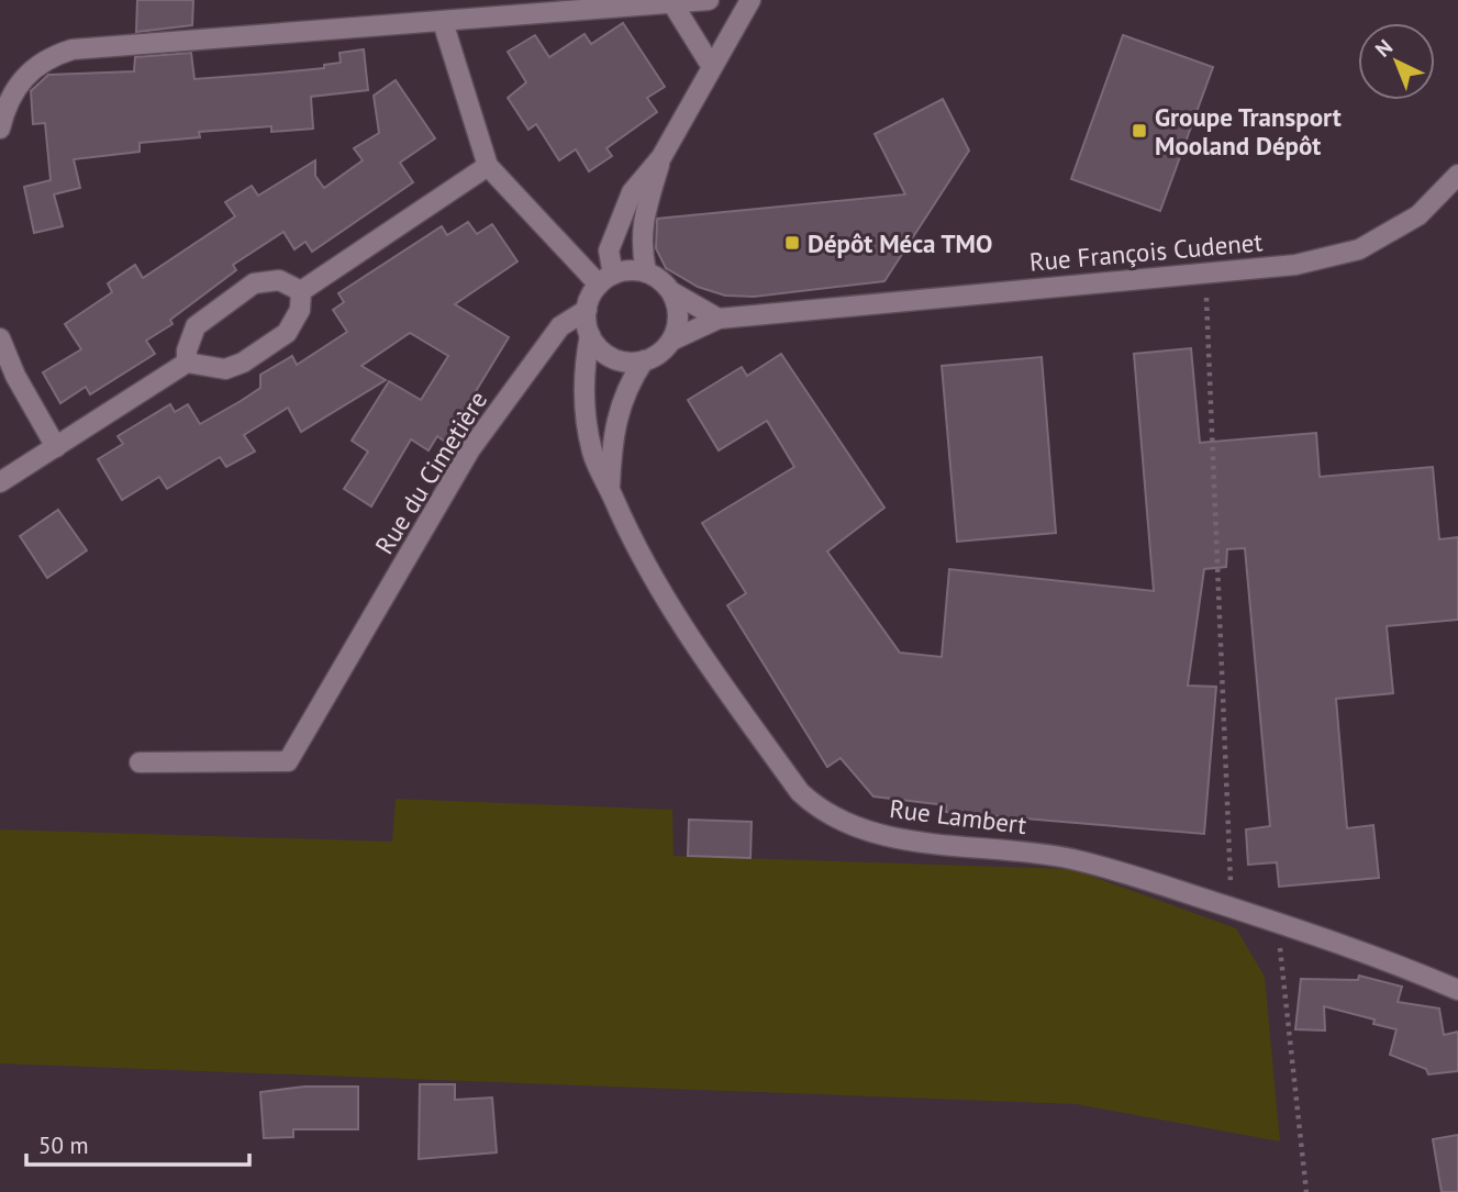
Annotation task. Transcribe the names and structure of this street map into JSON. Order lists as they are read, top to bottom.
{
  "streets": {
    "street": ["Rue François Cudenet", "Rue du Cimetière", "Rue Lambert"]
  },
  "crossings": [
    ["Rue François Cudenet", "Rue du Cimetière"],
    ["Rue François Cudenet", "Rue Lambert"],
    ["Rue du Cimetière", "Rue Lambert"]
  ],
  "places": {
    "transit": ["Groupe Transport Mooland Dépôt", "Dépôt Méca TMO"]
  },
  "scale_bar": "50 m",
  "north": "top left"
}
